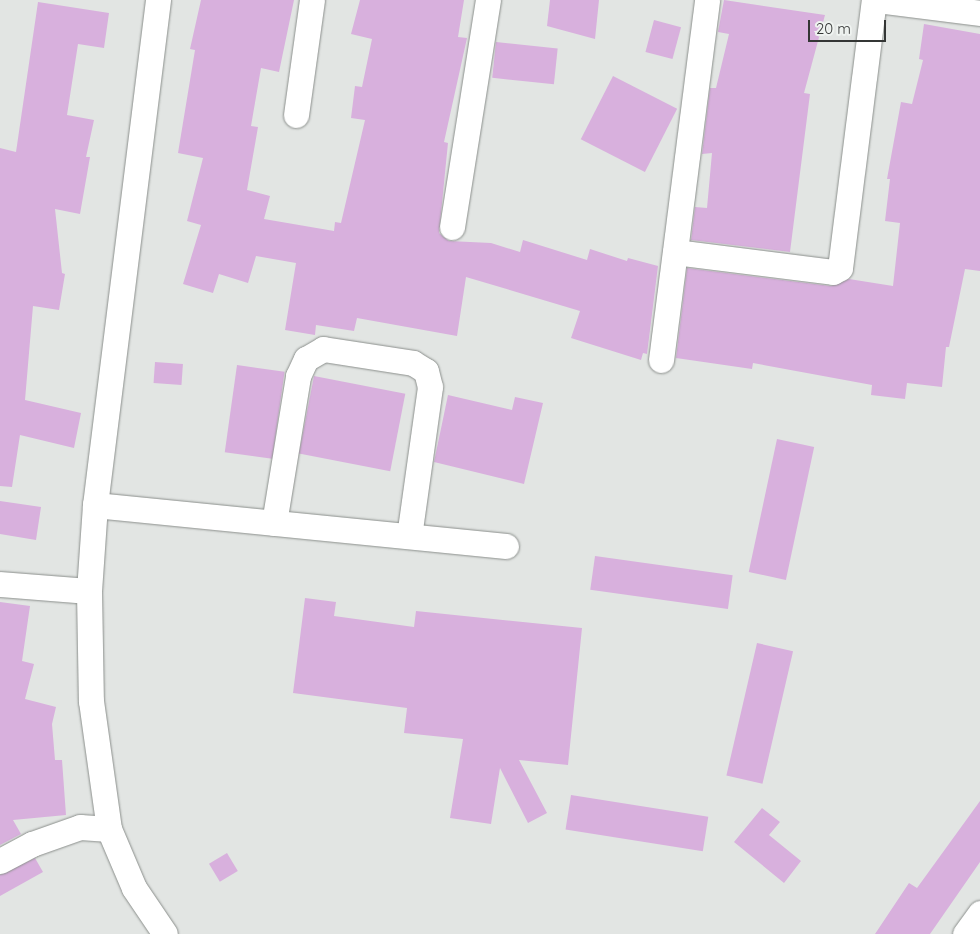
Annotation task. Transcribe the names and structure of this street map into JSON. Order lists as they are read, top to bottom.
{
  "scale_bar": "20 m"
}
